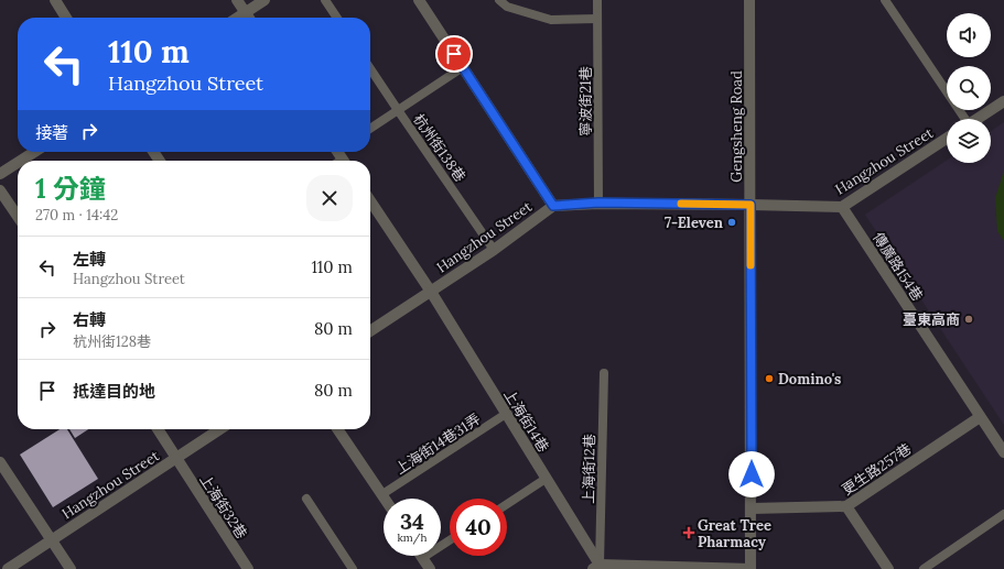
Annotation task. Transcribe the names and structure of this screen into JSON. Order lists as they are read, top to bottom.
{
  "streets": {
    "street": [
      "Gengsheng Road",
      "Hangzhou Street",
      "傳廣路154巷",
      "上海街14巷",
      "更生路257巷",
      "上海街32巷"
    ],
    "lane": [
      "寧波街21巷",
      "杭州街138巷",
      "上海街14巷31弄",
      "上海街12巷"
    ]
  },
  "crossings": [
    ["寧波街21巷", "Hangzhou Street"],
    ["Gengsheng Road", "Hangzhou Street"],
    ["Gengsheng Road", "更生路257巷"],
    ["杭州街138巷", "Hangzhou Street"],
    ["Hangzhou Street", "傳廣路154巷"],
    ["Hangzhou Street", "上海街14巷"],
    ["Hangzhou Street", "上海街32巷"],
    ["傳廣路154巷", "更生路257巷"],
    ["上海街14巷", "上海街14巷31弄"],
    ["上海街14巷", "上海街12巷"]
  ],
  "places": {
    "other": ["7-Eleven", "臺東高商", "Domino's"],
    "health": ["Great Tree Pharmacy"]
  },
  "page": {
    "turn": ["110 m", "Hangzhou Street"],
    "then": "接著",
    "heading": ["1 分鐘", "270 m · 14:42"],
    "list": [
      {
        "name": "左轉",
        "note": "Hangzhou Street",
        "value": "110 m"
      },
      {
        "name": "右轉",
        "note": "杭州街128巷",
        "value": "80 m"
      },
      {
        "name": "抵達目的地",
        "value": "80 m"
      }
    ],
    "speed": "34 km/h",
    "limit": "40"
  }
}
